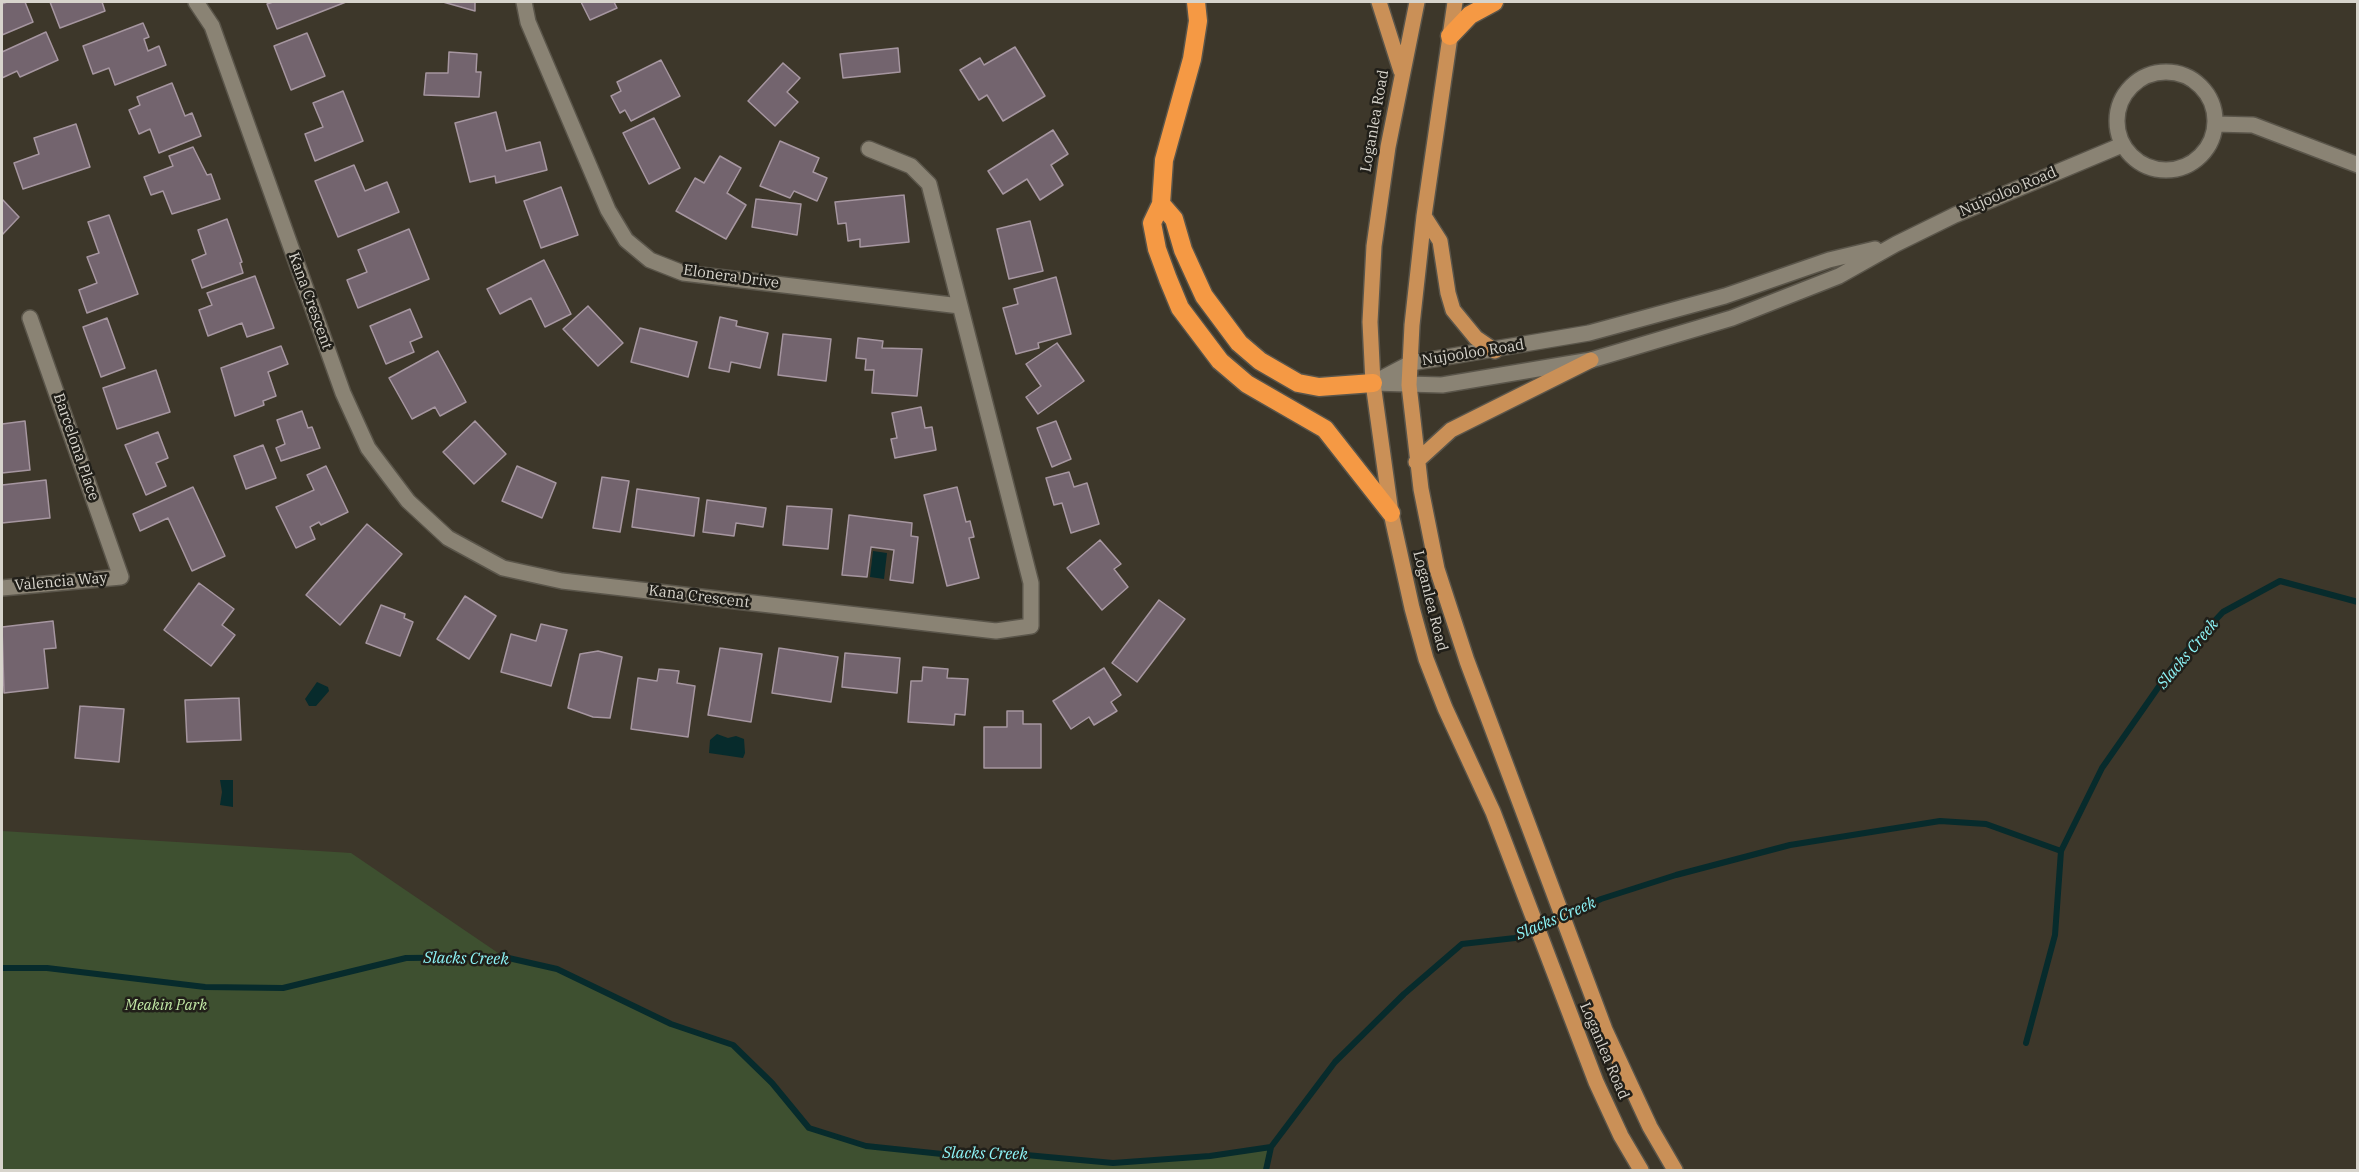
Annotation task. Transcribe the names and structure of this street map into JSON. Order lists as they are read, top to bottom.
{
  "streets": {
    "main road": ["Loganlea Road"],
    "street": [
      "Nujooloo Road",
      "Elonera Drive",
      "Kana Crescent",
      "Barcelona Place",
      "Valencia Way"
    ]
  },
  "crossings": [
    ["Loganlea Road", "Nujooloo Road"],
    ["Elonera Drive", "Kana Crescent"],
    ["Barcelona Place", "Valencia Way"]
  ],
  "water": ["Slacks Creek"],
  "parks": ["Meakin Park"]
}
